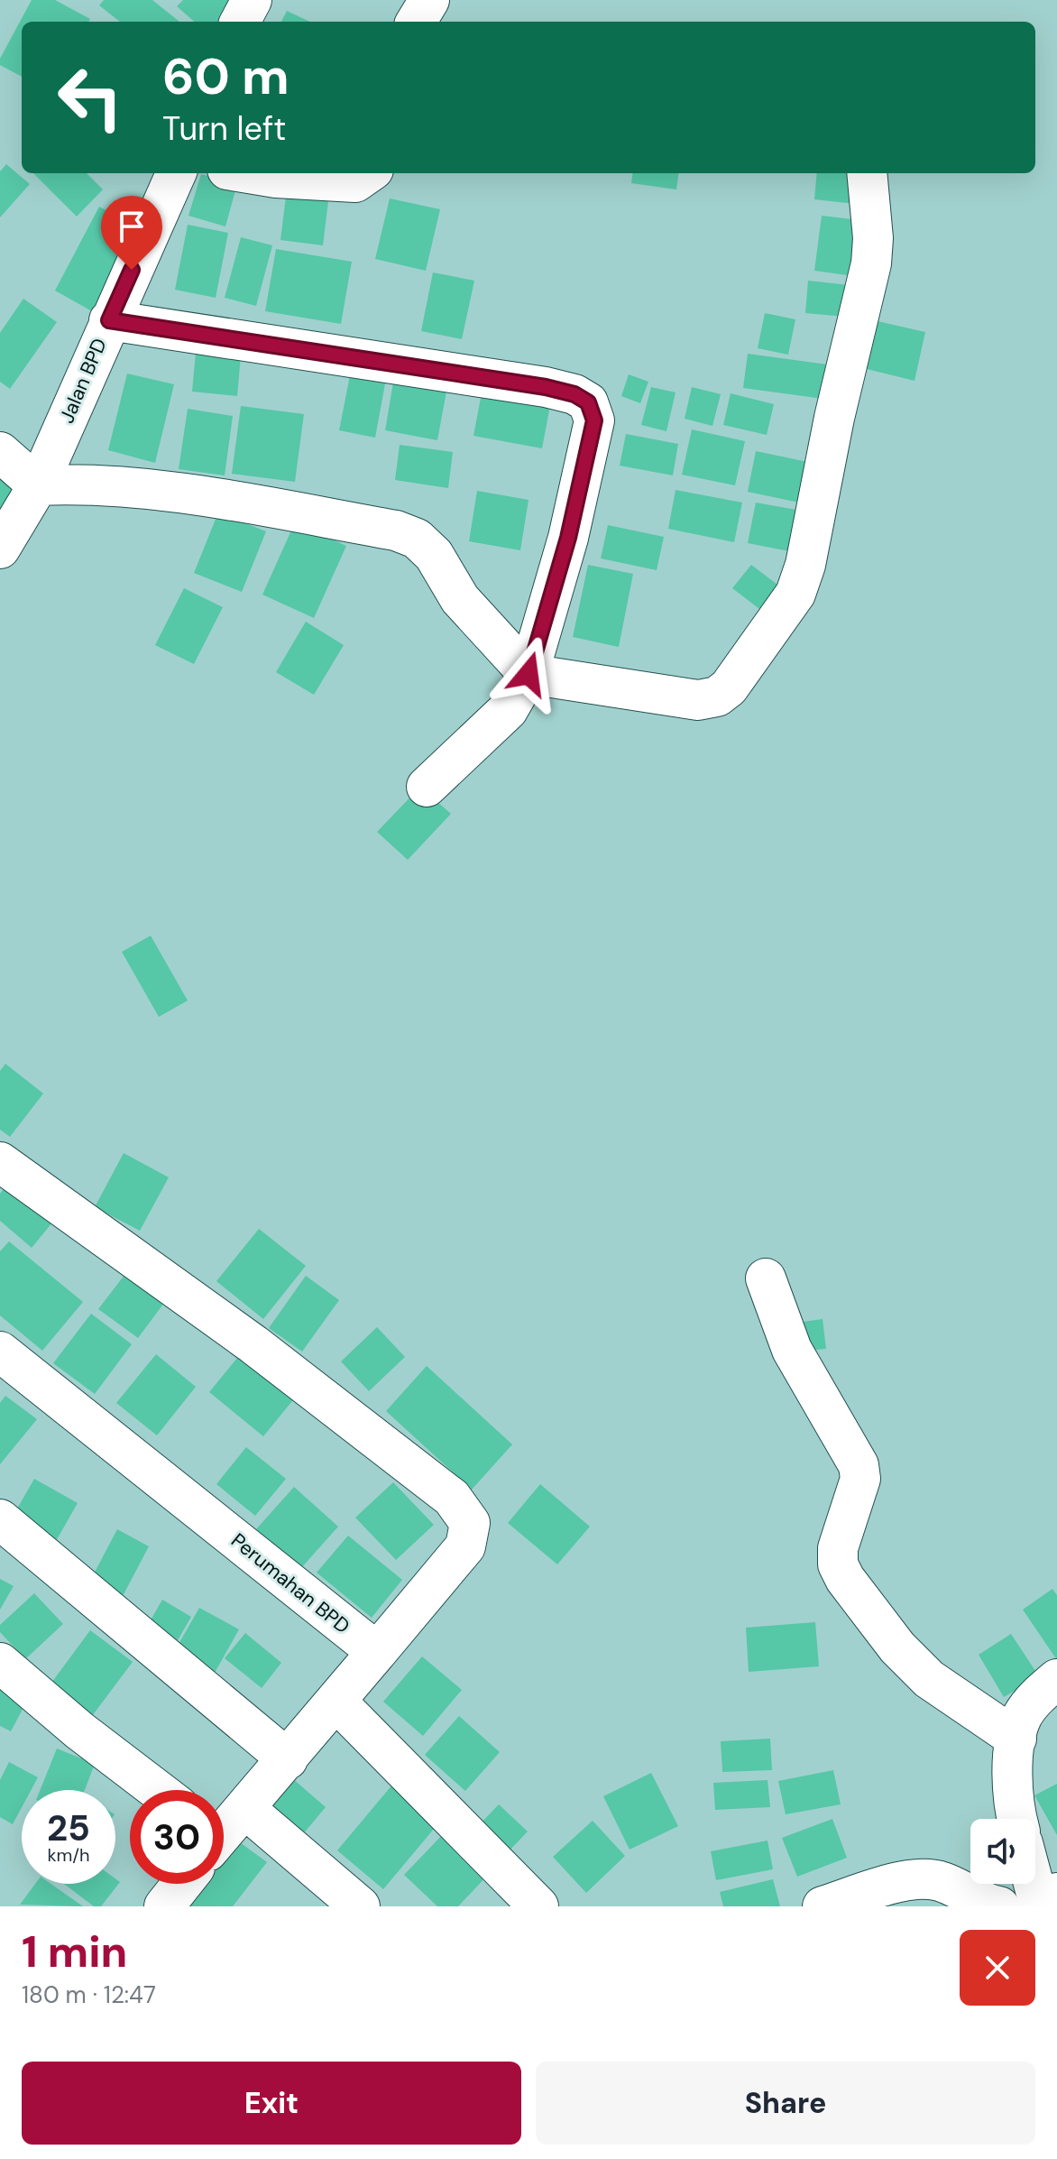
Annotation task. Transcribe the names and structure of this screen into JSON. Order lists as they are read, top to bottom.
{
  "streets": {
    "street": ["Jalan BPD", "Perumahan BPD"]
  },
  "page": {
    "turn": ["60 m", "Turn left"],
    "speed": "25 km/h",
    "limit": "30",
    "heading": ["1 min", "180 m · 12:47"],
    "buttons": ["Exit", "Share"]
  }
}
